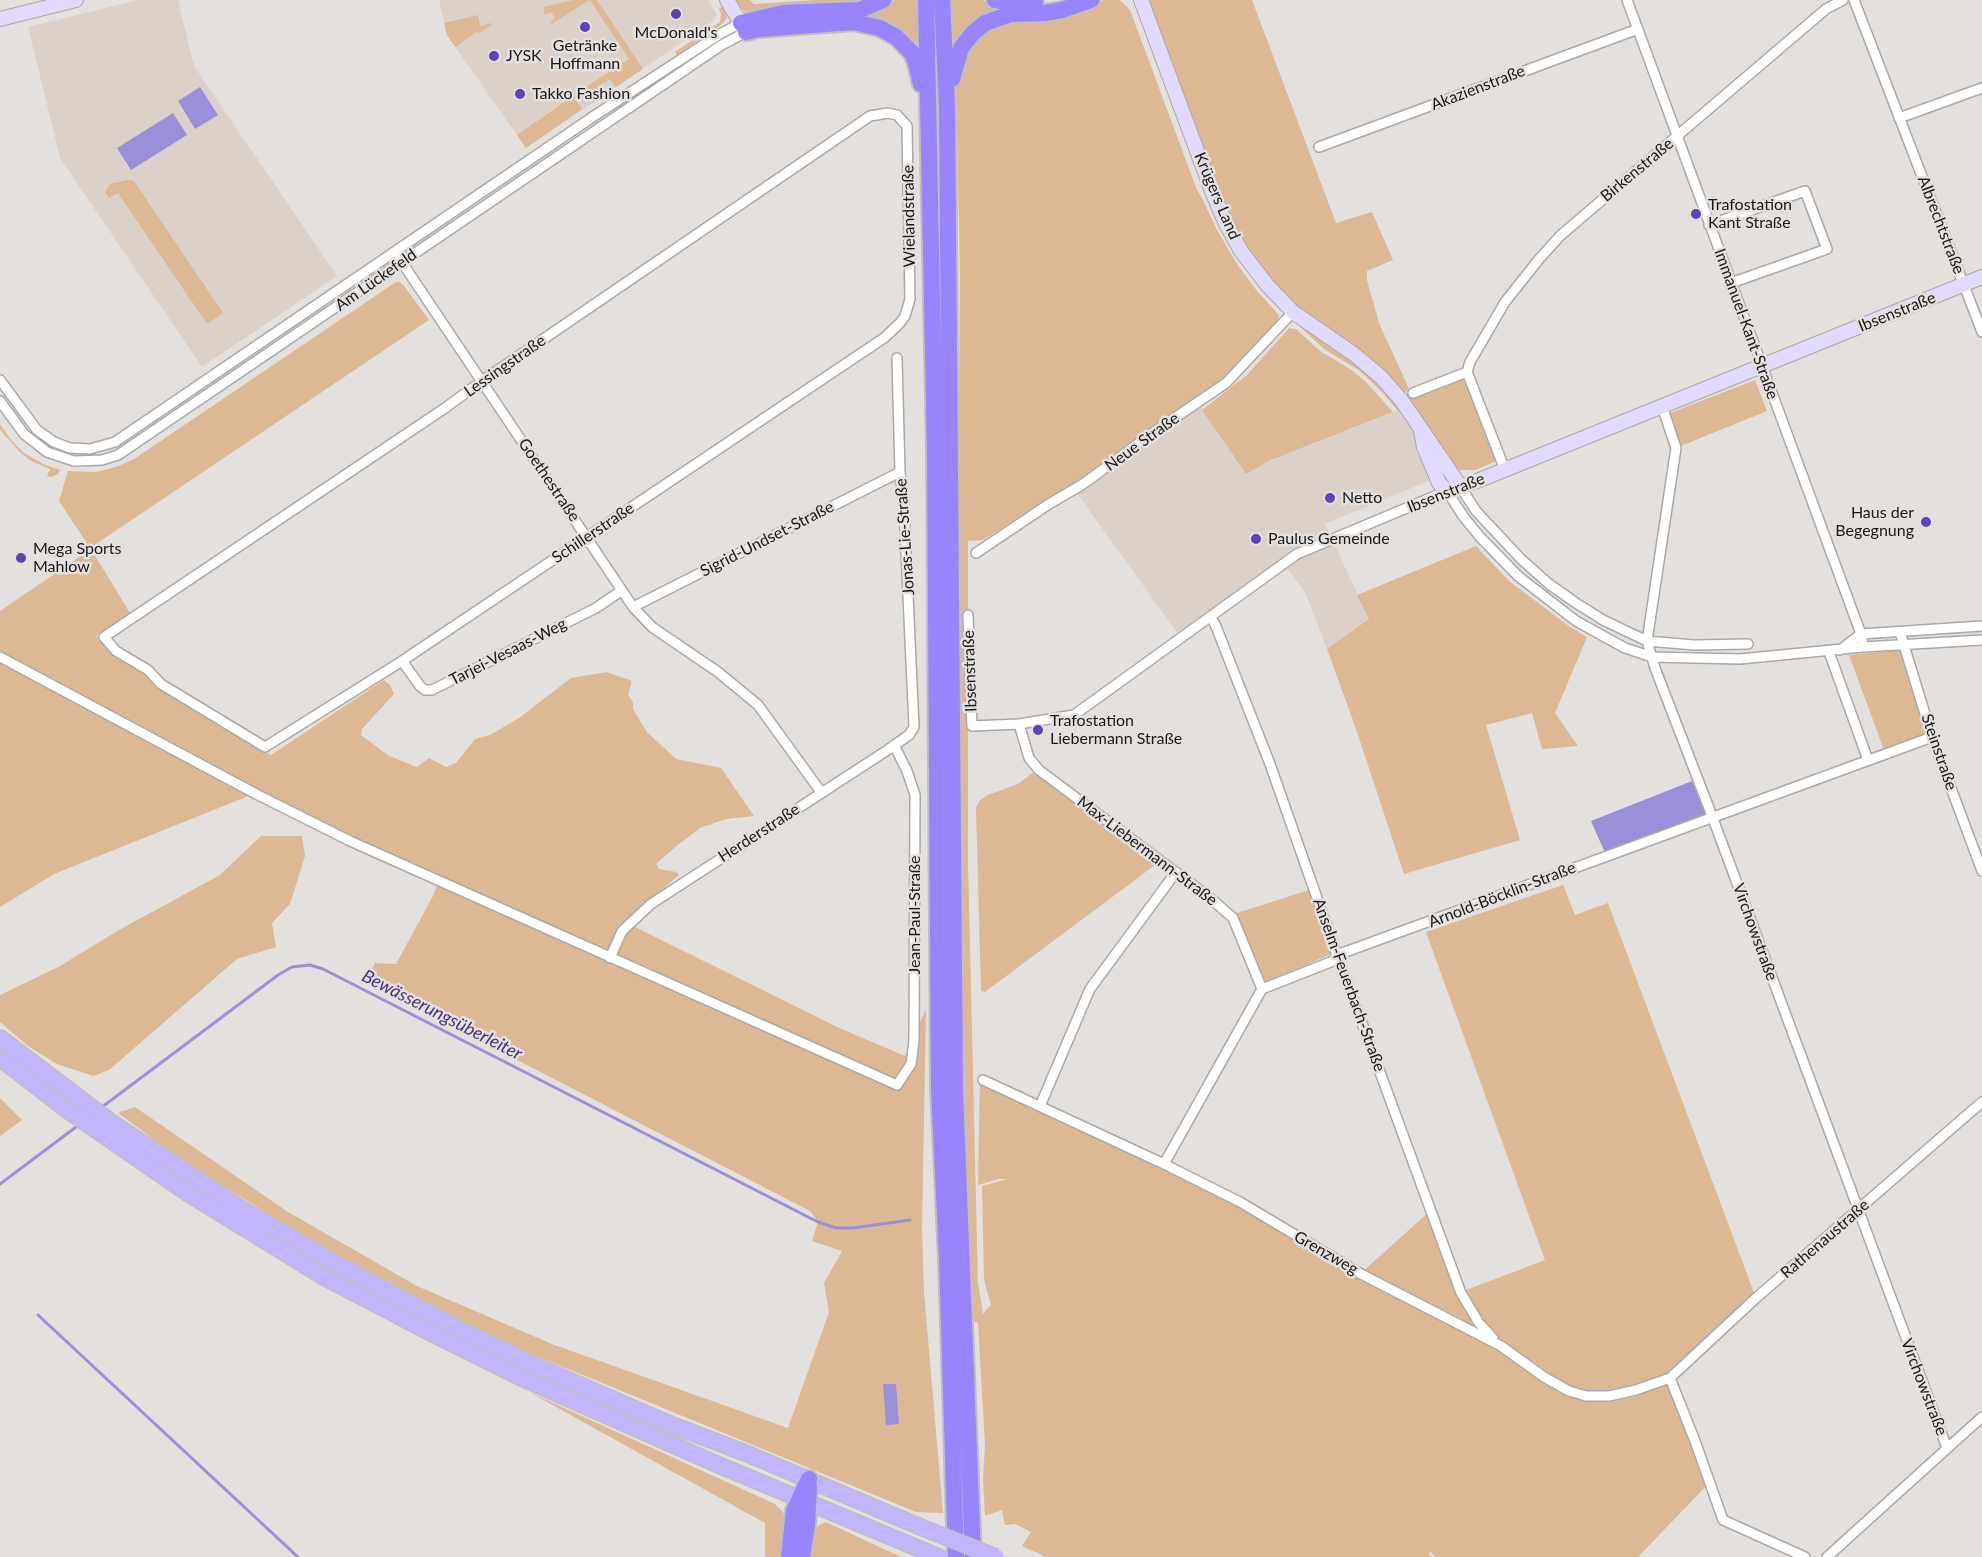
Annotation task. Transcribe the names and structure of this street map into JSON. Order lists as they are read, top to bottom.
{
  "streets": {
    "street": [
      "Akazienstraße",
      "Birkenstraße",
      "Krügers Land",
      "Wielandstraße",
      "Albrechtstraße",
      "Am Lückefeld",
      "Ibsenstraße",
      "Immanuel-Kant-Straße",
      "Lessingstraße",
      "Neue Straße",
      "Goethestraße",
      "Schillerstraße",
      "Jonas-Lie-Straße",
      "Sigrid-Undset-Straße",
      "Tarjei-Vesaas-Weg",
      "Steinstraße",
      "Herderstraße",
      "Max-Liebermann-Straße",
      "Arnold-Böcklin-Straße",
      "Jean-Paul-Straße",
      "Virchowstraße",
      "Anselm-Feuerbach-Straße",
      "Rathenaustraße",
      "Grenzweg"
    ]
  },
  "crossings": [
    ["Akazienstraße", "Immanuel-Kant-Straße"],
    ["Birkenstraße", "Immanuel-Kant-Straße"],
    ["Krügers Land", "Ibsenstraße"],
    ["Krügers Land", "Neue Straße"],
    ["Wielandstraße", "Lessingstraße"],
    ["Wielandstraße", "Schillerstraße"],
    ["Albrechtstraße", "Ibsenstraße"],
    ["Am Lückefeld", "Goethestraße"],
    ["Ibsenstraße", "Immanuel-Kant-Straße"],
    ["Ibsenstraße", "Max-Liebermann-Straße"],
    ["Ibsenstraße", "Virchowstraße"],
    ["Ibsenstraße", "Anselm-Feuerbach-Straße"],
    ["Lessingstraße", "Goethestraße"],
    ["Lessingstraße", "Schillerstraße"],
    ["Goethestraße", "Schillerstraße"],
    ["Goethestraße", "Sigrid-Undset-Straße"],
    ["Goethestraße", "Tarjei-Vesaas-Weg"],
    ["Goethestraße", "Herderstraße"],
    ["Schillerstraße", "Tarjei-Vesaas-Weg"],
    ["Jonas-Lie-Straße", "Sigrid-Undset-Straße"],
    ["Jonas-Lie-Straße", "Herderstraße"],
    ["Steinstraße", "Arnold-Böcklin-Straße"],
    ["Herderstraße", "Jean-Paul-Straße"],
    ["Max-Liebermann-Straße", "Arnold-Böcklin-Straße"],
    ["Arnold-Böcklin-Straße", "Virchowstraße"],
    ["Arnold-Böcklin-Straße", "Anselm-Feuerbach-Straße"],
    ["Virchowstraße", "Rathenaustraße"],
    ["Anselm-Feuerbach-Straße", "Grenzweg"],
    ["Rathenaustraße", "Grenzweg"]
  ],
  "water": ["Bewässerungsüberleiter"],
  "places": [
    "McDonald's",
    "Getränke Hoffmann",
    "JYSK",
    "Takko Fashion",
    "Trafostation Kant Straße",
    "Netto",
    "Haus der Begegnung",
    "Paulus Gemeinde",
    "Mega Sports Mahlow",
    "Trafostation Liebermann Straße"
  ]
}
